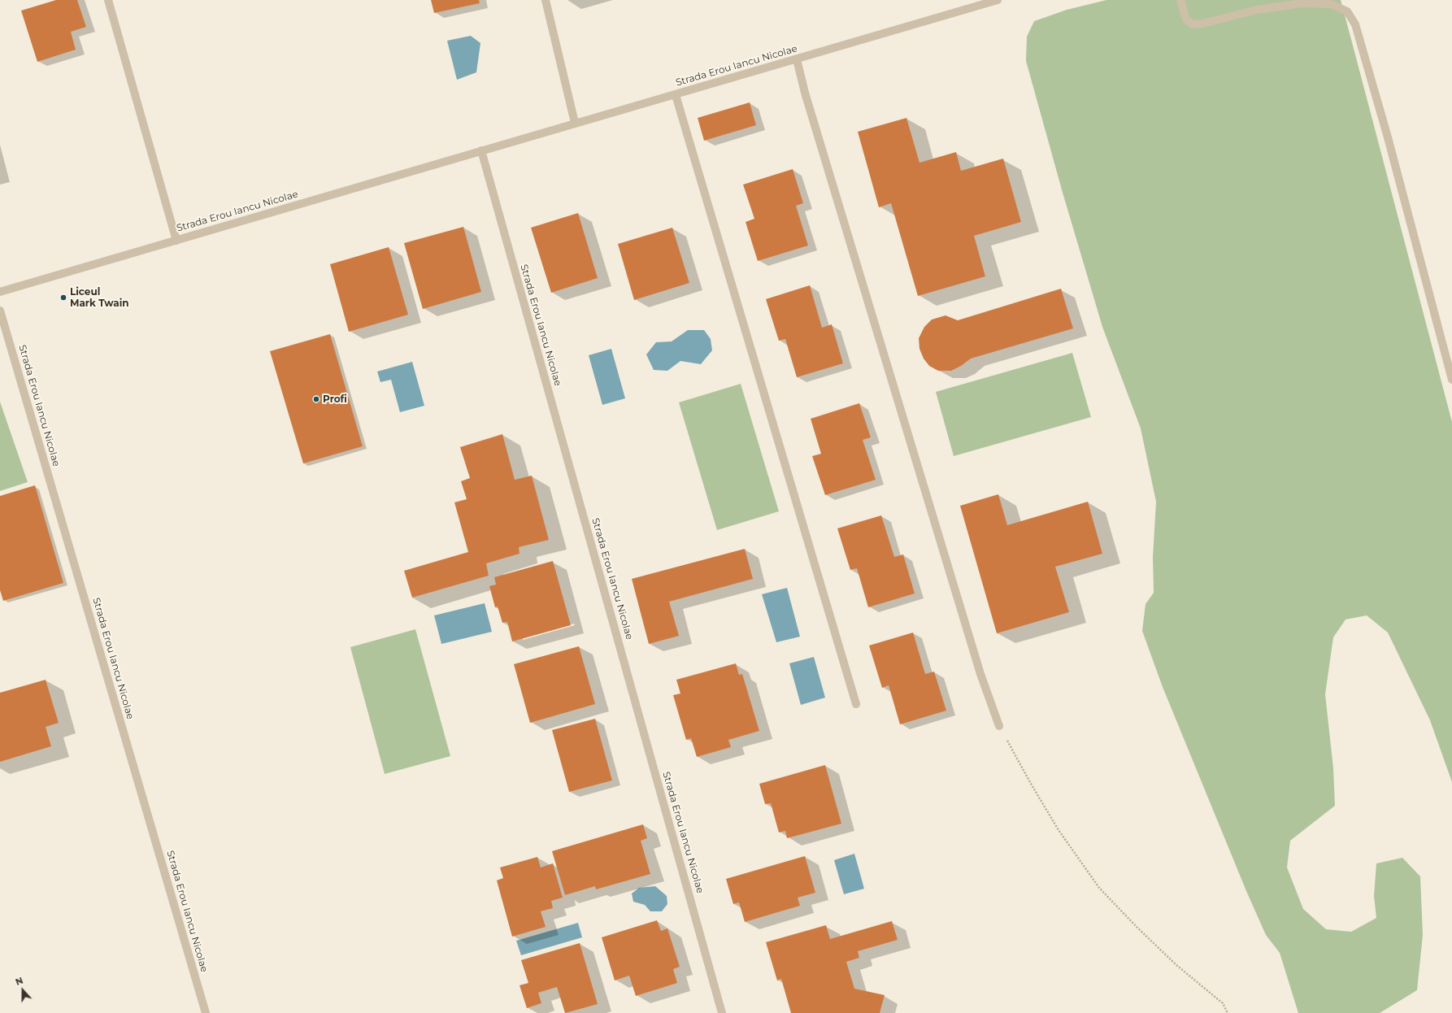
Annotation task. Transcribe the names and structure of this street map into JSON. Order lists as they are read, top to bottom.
{
  "streets": {
    "street": ["Strada Erou Iancu Nicolae"]
  },
  "places": ["Liceul Mark Twain", "Profi"],
  "north": "top"
}
